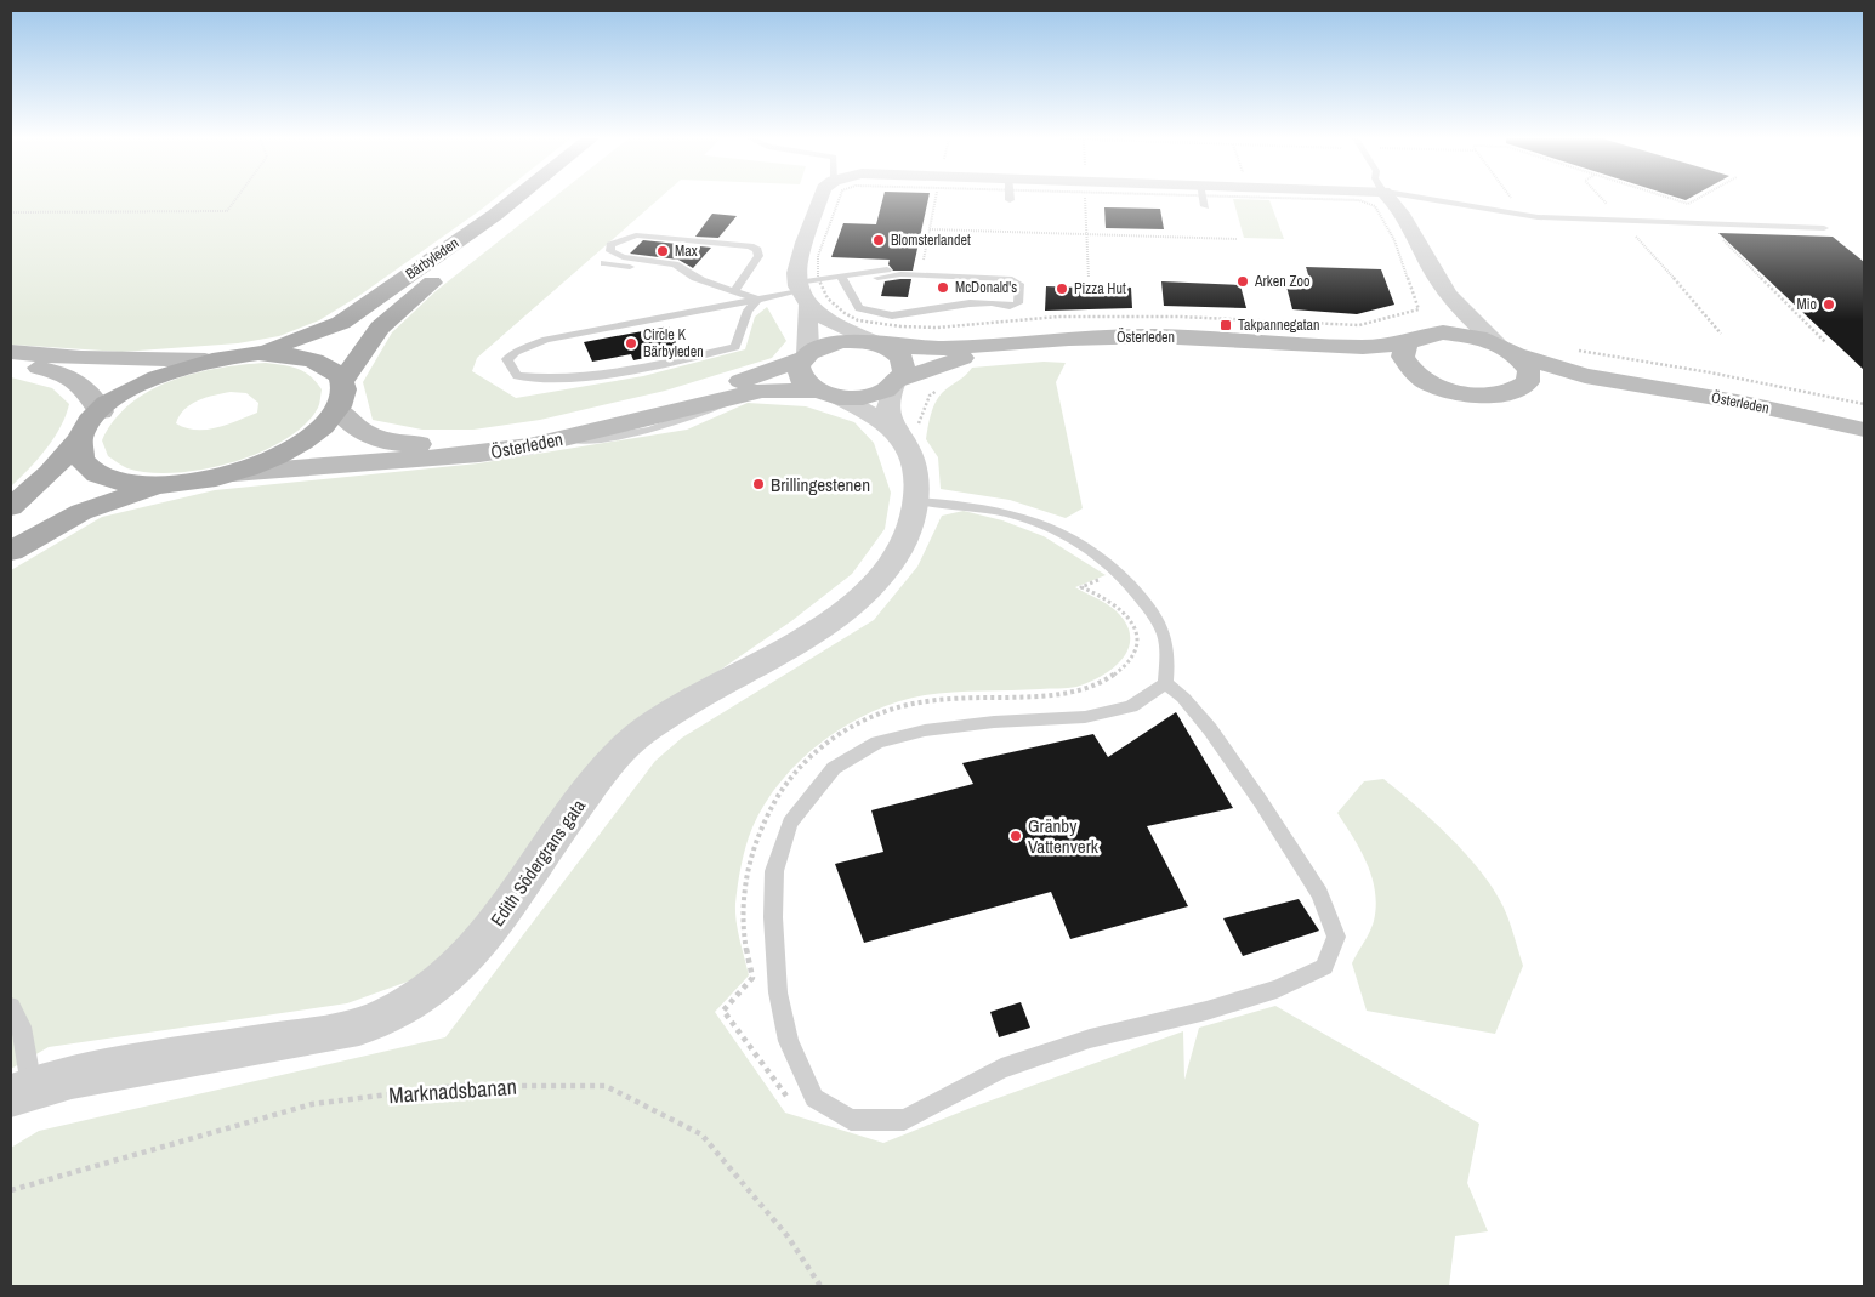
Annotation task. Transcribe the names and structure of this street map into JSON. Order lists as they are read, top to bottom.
{
  "streets": {
    "main road": ["Bärbyleden", "Österleden"],
    "street": ["Edith Södergrans gata"],
    "path": ["Marknadsbanan"]
  },
  "places": {
    "other": [
      "Blomsterlandet",
      "Max",
      "Arken Zoo",
      "McDonald's",
      "Pizza Hut",
      "Mio",
      "Circle K Bärbyleden",
      "Brillingestenen",
      "Gränby Vattenverk"
    ],
    "transit": ["Takpannegatan"]
  }
}
